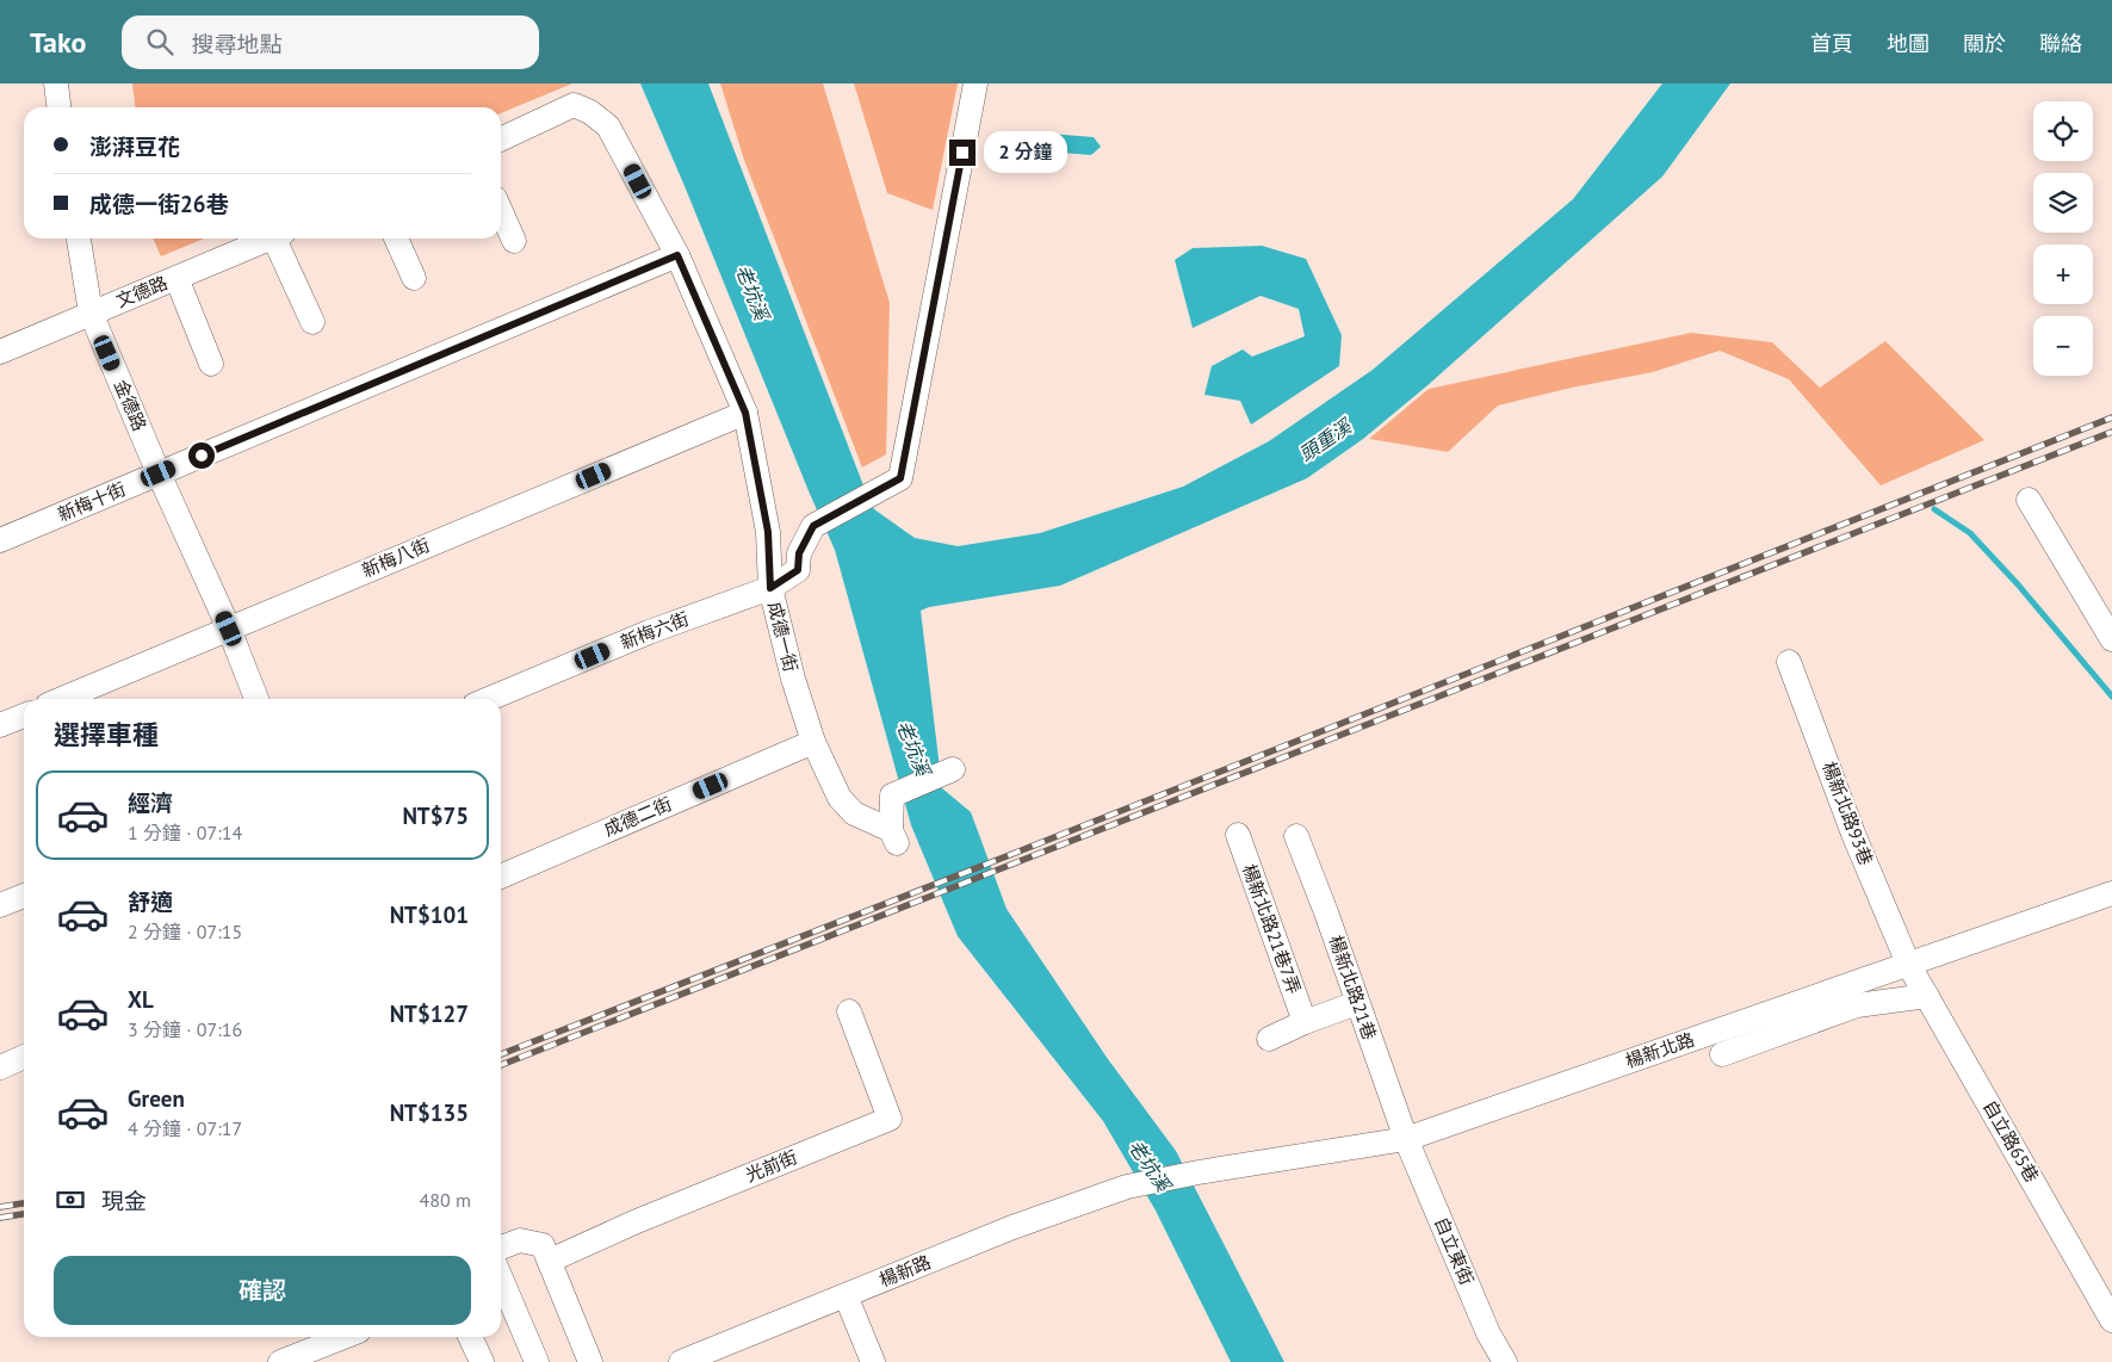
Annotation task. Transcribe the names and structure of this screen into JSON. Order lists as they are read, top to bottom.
{
  "streets": {
    "street": [
      "文德路",
      "金德路",
      "新梅十街",
      "新梅八街",
      "新梅六街",
      "成德一街",
      "楊新北路93巷",
      "成德二街",
      "楊新北路21巷7弄",
      "楊新北路21巷",
      "楊新北路",
      "自立路65巷",
      "光前街",
      "自立東街",
      "楊新路"
    ]
  },
  "crossings": [
    ["文德路", "金德路"],
    ["金德路", "新梅十街"],
    ["金德路", "新梅八街"],
    ["新梅十街", "成德一街"],
    ["新梅八街", "成德一街"],
    ["新梅六街", "成德一街"],
    ["成德一街", "成德二街"],
    ["楊新北路93巷", "楊新北路"],
    ["楊新北路93巷", "自立路65巷"],
    ["楊新北路21巷", "楊新北路"],
    ["楊新北路21巷", "自立東街"],
    ["楊新北路", "自立路65巷"],
    ["楊新北路", "自立東街"],
    ["楊新北路", "楊新路"]
  ],
  "water": ["老坑溪", "頭重溪"],
  "page": {
    "header": "Tako",
    "search": "搜尋地點",
    "nav": [
      "首頁",
      "地圖",
      "關於",
      "聯絡"
    ],
    "map_buttons": ["+", "−"],
    "banner": ["澎湃豆花", "成德一街26巷"],
    "bubble": "2 分鐘",
    "heading": "選擇車種",
    "list": [
      {
        "name": "經濟",
        "note": "1 分鐘 · 07:14",
        "value": "NT$75"
      },
      {
        "name": "舒適",
        "note": "2 分鐘 · 07:15",
        "value": "NT$101"
      },
      {
        "name": "XL",
        "note": "3 分鐘 · 07:16",
        "value": "NT$127"
      },
      {
        "name": "Green",
        "note": "4 分鐘 · 07:17",
        "value": "NT$135"
      }
    ],
    "pay": ["現金", "480 m"],
    "buttons": "確認"
  }
}
